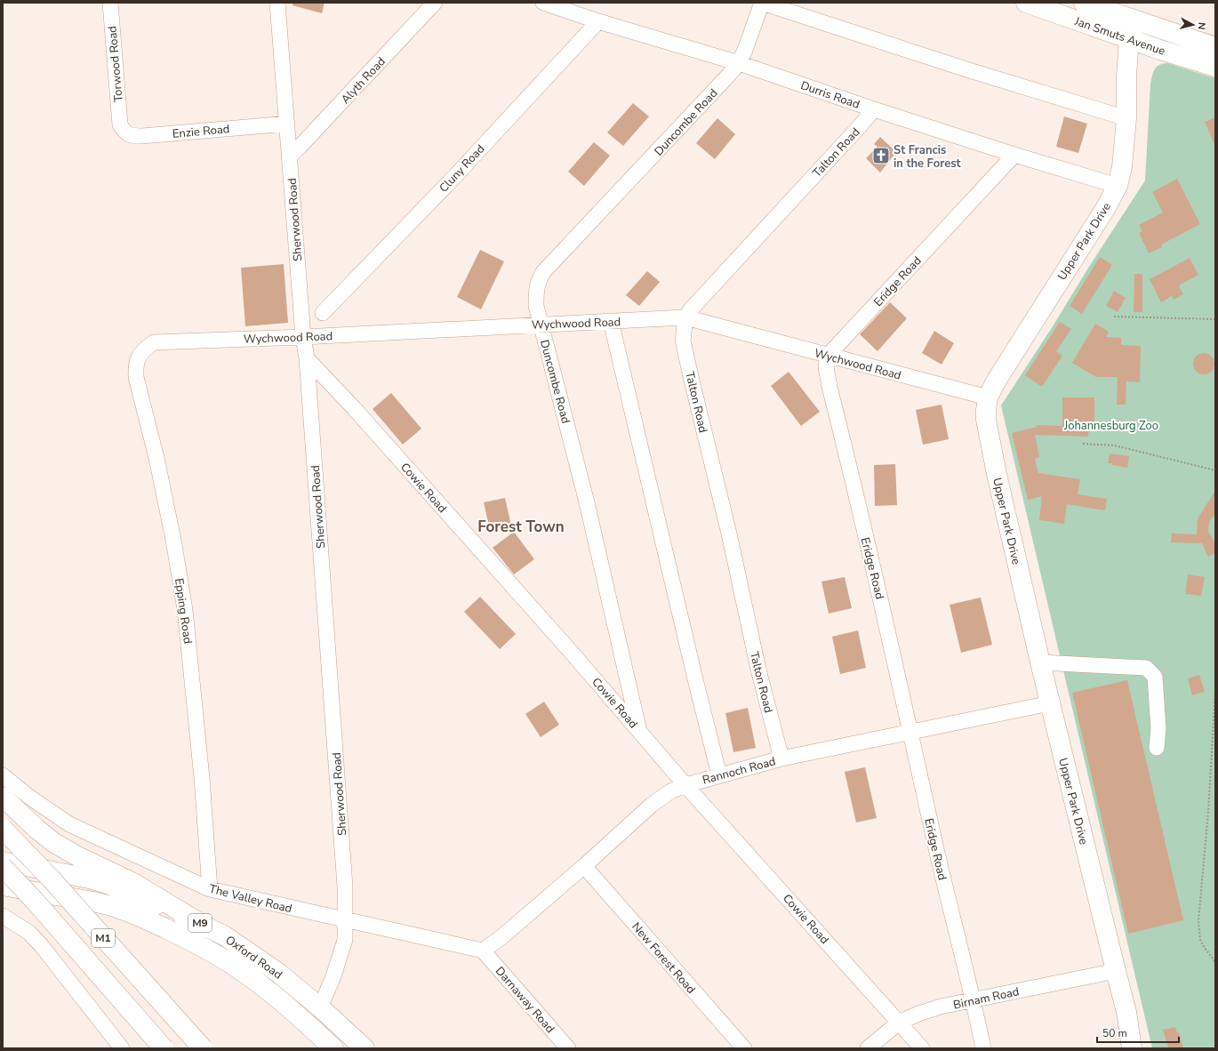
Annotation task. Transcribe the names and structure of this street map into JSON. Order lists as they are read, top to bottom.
{
  "streets": {
    "main road": [
      "Jan Smuts Avenue",
      "Upper Park Drive",
      "M9",
      "M1",
      "Oxford Road"
    ],
    "street": [
      "Torwood Road",
      "Alyth Road",
      "Durris Road",
      "Duncombe Road",
      "Enzie Road",
      "Talton Road",
      "Cluny Road",
      "Sherwood Road",
      "Eridge Road",
      "Wychwood Road",
      "Cowie Road",
      "Epping Road",
      "Rannoch Road",
      "The Valley Road",
      "New Forest Road",
      "Birnam Road",
      "Darnaway Road"
    ]
  },
  "crossings": [
    ["Jan Smuts Avenue", "Upper Park Drive"],
    ["Torwood Road", "Enzie Road"],
    ["Alyth Road", "Sherwood Road"],
    ["Durris Road", "Duncombe Road"],
    ["Durris Road", "Talton Road"],
    ["Durris Road", "Cluny Road"],
    ["Durris Road", "Upper Park Drive"],
    ["Durris Road", "Eridge Road"],
    ["Duncombe Road", "Wychwood Road"],
    ["Duncombe Road", "Cowie Road"],
    ["Enzie Road", "Sherwood Road"],
    ["Talton Road", "Wychwood Road"],
    ["Talton Road", "Rannoch Road"],
    ["Sherwood Road", "Wychwood Road"],
    ["Sherwood Road", "Cowie Road"],
    ["Sherwood Road", "The Valley Road"],
    ["Sherwood Road", "Oxford Road"],
    ["Upper Park Drive", "Wychwood Road"],
    ["Upper Park Drive", "Rannoch Road"],
    ["Upper Park Drive", "Birnam Road"],
    ["Eridge Road", "Wychwood Road"],
    ["Eridge Road", "Rannoch Road"],
    ["Eridge Road", "Birnam Road"],
    ["Wychwood Road", "Epping Road"],
    ["Cowie Road", "Rannoch Road"],
    ["Cowie Road", "Birnam Road"],
    ["Epping Road", "The Valley Road"],
    ["Rannoch Road", "The Valley Road"],
    ["Rannoch Road", "New Forest Road"],
    ["Rannoch Road", "Darnaway Road"],
    ["The Valley Road", "Darnaway Road"]
  ],
  "districts": ["Forest Town"],
  "parks": ["Johannesburg Zoo"],
  "places": {
    "church": ["St Francis in the Forest"]
  },
  "scale_bar": "50 m",
  "north": "right"
}
